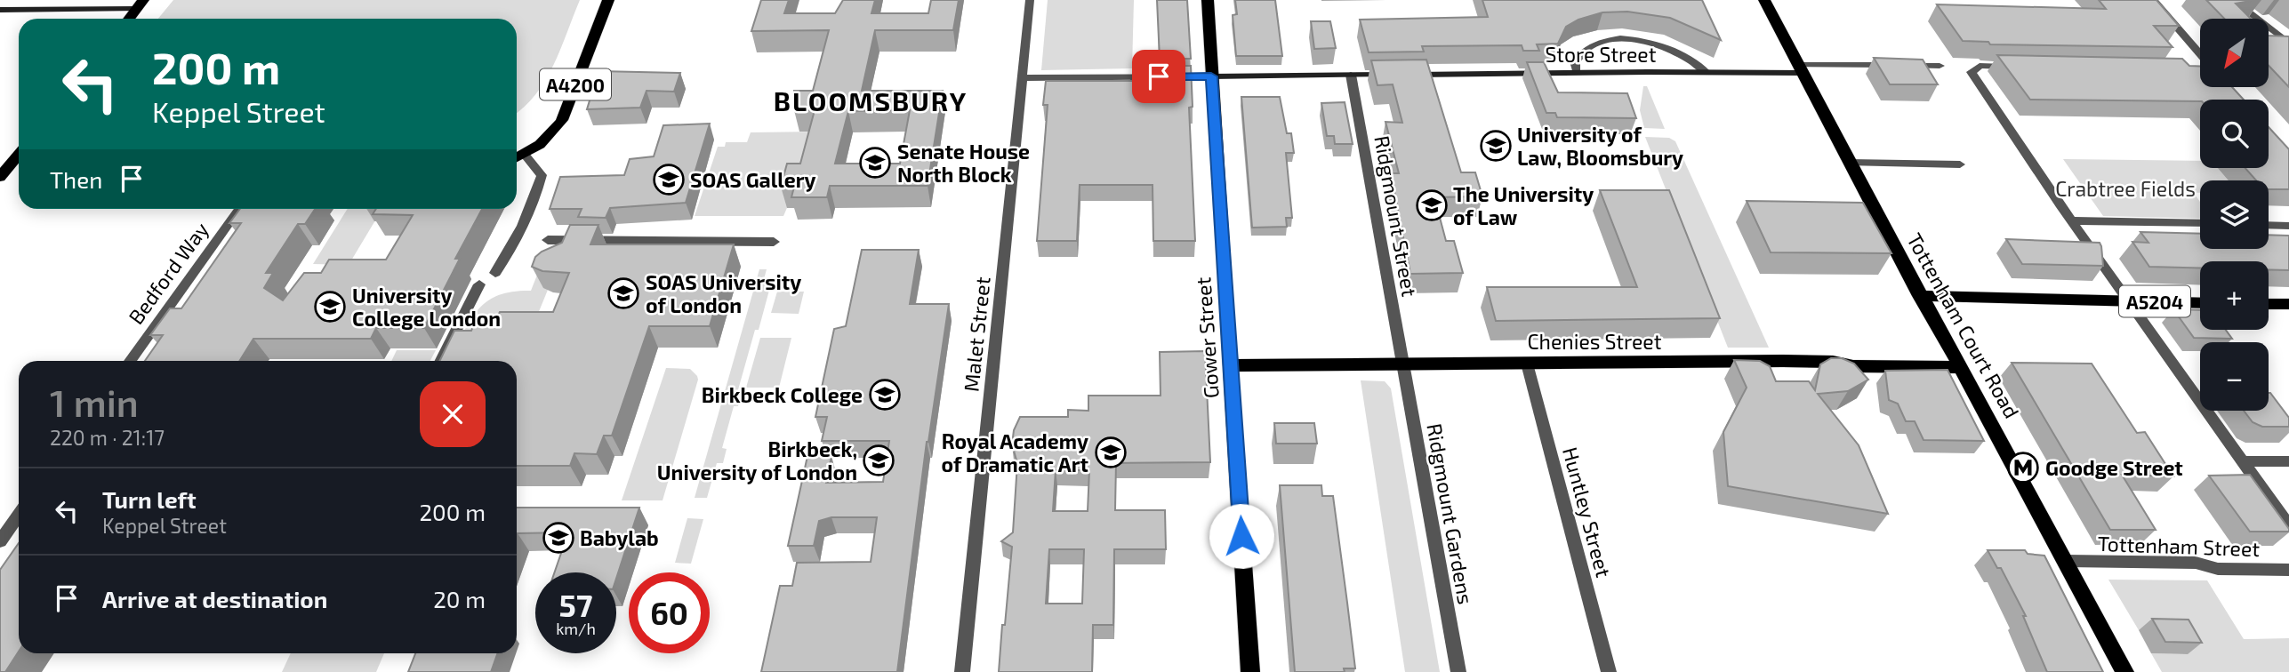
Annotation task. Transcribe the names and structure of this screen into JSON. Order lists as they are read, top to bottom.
{
  "streets": {
    "main road": [
      "A4200",
      "A5204",
      "Tottenham Court Road",
      "Gower Street",
      "Chenies Street"
    ],
    "street": [
      "Store Street",
      "Ridgmount Street",
      "Bedford Way",
      "Malet Street",
      "Huntley Street",
      "Ridgmount Gardens",
      "Tottenham Street"
    ]
  },
  "crossings": [
    ["Store Street", "Ridgmount Street"],
    ["Store Street", "Tottenham Court Road"],
    ["Store Street", "Gower Street"],
    ["Ridgmount Street", "Chenies Street"],
    ["Ridgmount Street", "Ridgmount Gardens"],
    ["A5204", "Tottenham Court Road"],
    ["Tottenham Court Road", "Chenies Street"],
    ["Tottenham Court Road", "Tottenham Street"],
    ["Gower Street", "Chenies Street"],
    ["Chenies Street", "Huntley Street"],
    ["Chenies Street", "Ridgmount Gardens"]
  ],
  "districts": ["BLOOMSBURY"],
  "parks": ["Crabtree Fields"],
  "places": {
    "school or university": [
      "University of Law, Bloomsbury",
      "Senate House North Block",
      "SOAS Gallery",
      "The University of Law",
      "SOAS University of London",
      "University College London",
      "Birkbeck College",
      "Royal Academy of Dramatic Art",
      "Birkbeck, University of London",
      "Babylab"
    ],
    "metro station": ["Goodge Street"]
  },
  "north": "bottom left",
  "page": {
    "map_buttons": ["+", "−"],
    "turn": ["200 m", "Keppel Street"],
    "then": "Then",
    "heading": ["1 min", "220 m · 21:17"],
    "list": [
      {
        "name": "Turn left",
        "note": "Keppel Street",
        "value": "200 m"
      },
      {
        "name": "Arrive at destination",
        "value": "20 m"
      }
    ],
    "speed": "57 km/h",
    "limit": "60"
  }
}
